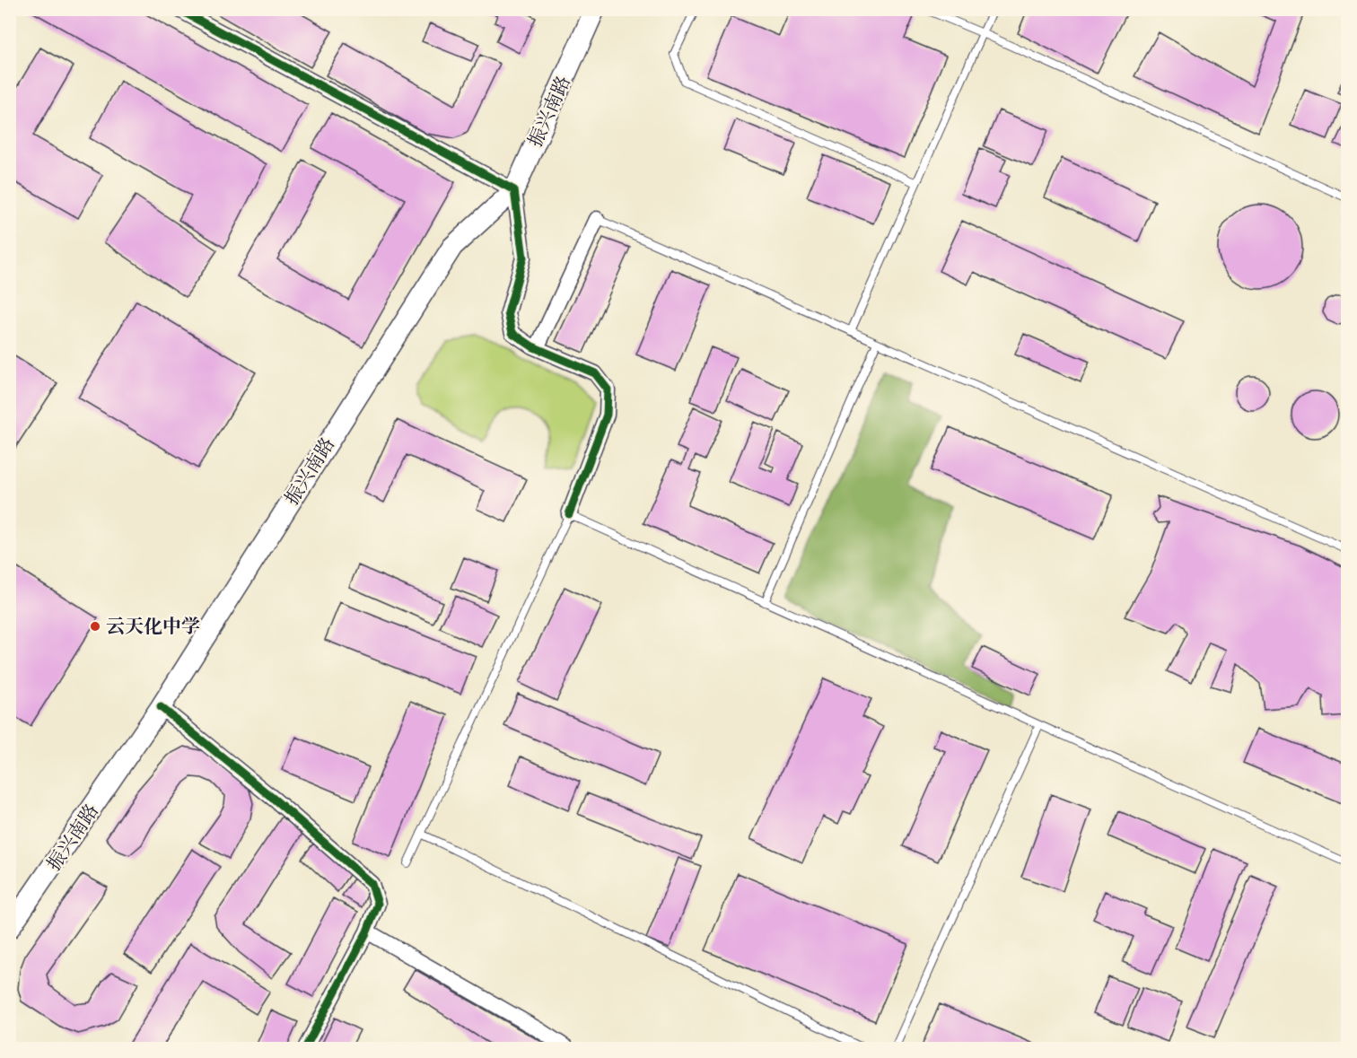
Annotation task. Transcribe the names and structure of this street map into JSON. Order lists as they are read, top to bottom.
{
  "streets": {
    "main road": ["振兴南路"]
  },
  "places": ["云天化中学"]
}
